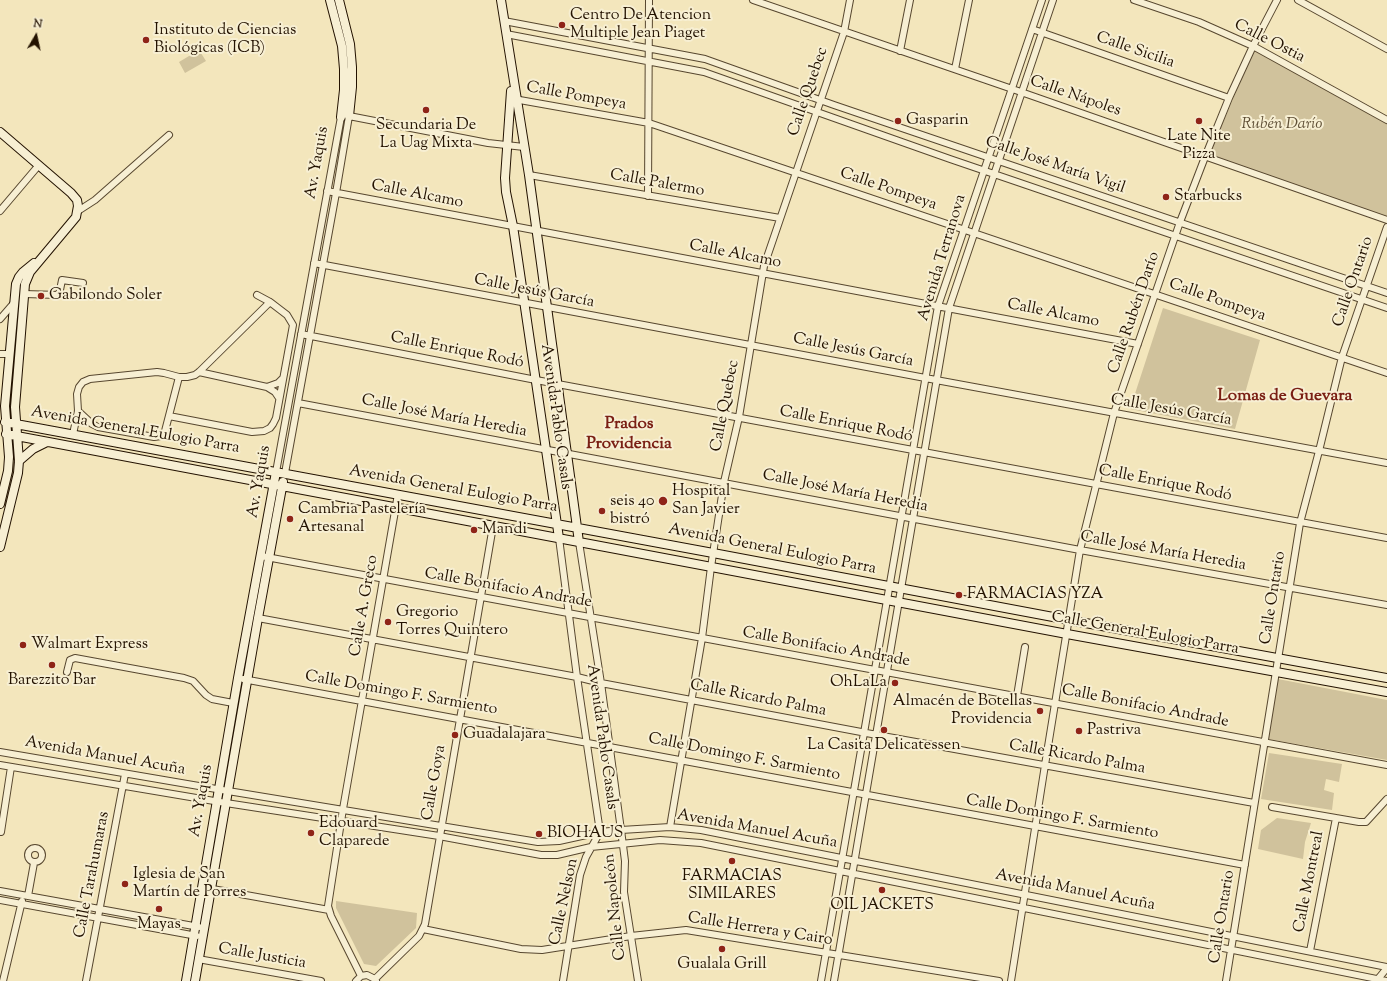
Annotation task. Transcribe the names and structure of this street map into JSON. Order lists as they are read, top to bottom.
{
  "streets": {
    "street": [
      "Calle Ostia",
      "Calle Sicilia",
      "Calle Quebec",
      "Calle Pompeya",
      "Calle Nápoles",
      "Av. Yaquis",
      "Calle José María Vigil",
      "Calle Palermo",
      "Calle Alcamo",
      "Avenida Terranova",
      "Calle Ontario",
      "Calle Jesús García",
      "Calle Rubén Darío",
      "Calle Enrique Rodó",
      "Calle José María Heredia",
      "Avenida Pablo Casals",
      "Avenida General Eulogio Parra",
      "Calle Bonifacio Andrade",
      "Calle A. Greco",
      "Calle General Eulogio Parra",
      "Calle Domingo F. Sarmiento",
      "Calle Ricardo Palma",
      "Avenida Manuel Acuña",
      "Calle Goya",
      "Calle Tarahumaras",
      "Calle Montreal",
      "Calle Nelson",
      "Calle Napoleón",
      "Calle Herrera y Cairo",
      "Calle Justicia"
    ]
  },
  "crossings": [
    ["Calle Ostia", "Calle Rubén Darío"],
    ["Calle Sicilia", "Avenida Terranova"],
    ["Calle Sicilia", "Calle Rubén Darío"],
    ["Calle Quebec", "Calle Pompeya"],
    ["Calle Quebec", "Calle Nápoles"],
    ["Calle Quebec", "Calle José María Vigil"],
    ["Calle Quebec", "Calle Palermo"],
    ["Calle Quebec", "Calle Alcamo"],
    ["Calle Quebec", "Calle Jesús García"],
    ["Calle Quebec", "Calle Enrique Rodó"],
    ["Calle Quebec", "Calle José María Heredia"],
    ["Calle Quebec", "Avenida General Eulogio Parra"],
    ["Calle Quebec", "Calle Bonifacio Andrade"],
    ["Calle Quebec", "Calle Domingo F. Sarmiento"],
    ["Calle Quebec", "Calle Ricardo Palma"],
    ["Calle Quebec", "Avenida Manuel Acuña"],
    ["Calle Pompeya", "Avenida Terranova"],
    ["Calle Pompeya", "Calle Ontario"],
    ["Calle Pompeya", "Calle Rubén Darío"],
    ["Calle Pompeya", "Avenida Pablo Casals"],
    ["Calle Nápoles", "Avenida Terranova"],
    ["Calle Nápoles", "Calle Rubén Darío"],
    ["Av. Yaquis", "Calle Alcamo"],
    ["Av. Yaquis", "Calle Jesús García"],
    ["Av. Yaquis", "Calle Enrique Rodó"],
    ["Av. Yaquis", "Calle José María Heredia"],
    ["Av. Yaquis", "Avenida General Eulogio Parra"],
    ["Av. Yaquis", "Calle Bonifacio Andrade"],
    ["Av. Yaquis", "Calle Domingo F. Sarmiento"],
    ["Av. Yaquis", "Calle Ricardo Palma"],
    ["Av. Yaquis", "Avenida Manuel Acuña"],
    ["Av. Yaquis", "Calle Justicia"],
    ["Calle José María Vigil", "Avenida Terranova"],
    ["Calle José María Vigil", "Calle Ontario"],
    ["Calle José María Vigil", "Calle Rubén Darío"],
    ["Calle José María Vigil", "Avenida Pablo Casals"],
    ["Calle Palermo", "Avenida Pablo Casals"],
    ["Calle Alcamo", "Avenida Terranova"],
    ["Calle Alcamo", "Calle Rubén Darío"],
    ["Calle Alcamo", "Avenida Pablo Casals"],
    ["Avenida Terranova", "Calle Jesús García"],
    ["Avenida Terranova", "Calle Enrique Rodó"],
    ["Avenida Terranova", "Calle José María Heredia"],
    ["Avenida Terranova", "Avenida General Eulogio Parra"],
    ["Avenida Terranova", "Calle Bonifacio Andrade"],
    ["Avenida Terranova", "Calle General Eulogio Parra"],
    ["Avenida Terranova", "Calle Domingo F. Sarmiento"],
    ["Avenida Terranova", "Calle Ricardo Palma"],
    ["Avenida Terranova", "Avenida Manuel Acuña"],
    ["Avenida Terranova", "Calle Herrera y Cairo"],
    ["Calle Ontario", "Calle Jesús García"],
    ["Calle Ontario", "Calle Enrique Rodó"],
    ["Calle Ontario", "Calle José María Heredia"],
    ["Calle Ontario", "Calle Bonifacio Andrade"],
    ["Calle Ontario", "Calle General Eulogio Parra"],
    ["Calle Ontario", "Calle Domingo F. Sarmiento"],
    ["Calle Ontario", "Calle Ricardo Palma"],
    ["Calle Ontario", "Avenida Manuel Acuña"],
    ["Calle Jesús García", "Calle Rubén Darío"],
    ["Calle Jesús García", "Avenida Pablo Casals"],
    ["Calle Rubén Darío", "Calle Enrique Rodó"],
    ["Calle Rubén Darío", "Calle José María Heredia"],
    ["Calle Rubén Darío", "Calle Bonifacio Andrade"],
    ["Calle Rubén Darío", "Calle General Eulogio Parra"],
    ["Calle Rubén Darío", "Calle Domingo F. Sarmiento"],
    ["Calle Rubén Darío", "Calle Ricardo Palma"],
    ["Calle Rubén Darío", "Avenida Manuel Acuña"],
    ["Calle Enrique Rodó", "Avenida Pablo Casals"],
    ["Calle José María Heredia", "Avenida Pablo Casals"],
    ["Avenida Pablo Casals", "Avenida General Eulogio Parra"],
    ["Avenida Pablo Casals", "Calle Bonifacio Andrade"],
    ["Avenida Pablo Casals", "Calle Domingo F. Sarmiento"],
    ["Avenida Pablo Casals", "Calle Ricardo Palma"],
    ["Avenida Pablo Casals", "Avenida Manuel Acuña"],
    ["Avenida Pablo Casals", "Calle Nelson"],
    ["Avenida Pablo Casals", "Calle Napoleón"],
    ["Avenida General Eulogio Parra", "Calle A. Greco"],
    ["Avenida General Eulogio Parra", "Calle General Eulogio Parra"],
    ["Avenida General Eulogio Parra", "Calle Goya"],
    ["Calle Bonifacio Andrade", "Calle A. Greco"],
    ["Calle Bonifacio Andrade", "Calle Goya"],
    ["Calle A. Greco", "Calle Domingo F. Sarmiento"],
    ["Calle A. Greco", "Calle Ricardo Palma"],
    ["Calle A. Greco", "Avenida Manuel Acuña"],
    ["Calle Domingo F. Sarmiento", "Calle Goya"],
    ["Calle Ricardo Palma", "Calle Goya"],
    ["Avenida Manuel Acuña", "Calle Goya"],
    ["Avenida Manuel Acuña", "Calle Tarahumaras"],
    ["Avenida Manuel Acuña", "Calle Montreal"],
    ["Avenida Manuel Acuña", "Calle Nelson"],
    ["Avenida Manuel Acuña", "Calle Napoleón"],
    ["Calle Goya", "Calle Herrera y Cairo"],
    ["Calle Nelson", "Calle Herrera y Cairo"],
    ["Calle Napoleón", "Calle Herrera y Cairo"]
  ],
  "districts": ["Lomas de Guevara", "Prados Providencia"],
  "parks": ["Rubén Darío"],
  "places": [
    "Centro De Atencion Multiple Jean Piaget",
    "Instituto de Ciencias Biológicas (ICB)",
    "Secundaria De La Uag Mixta",
    "Gasparin",
    "Late Nite Pizza",
    "Starbucks",
    "Gabilondo Soler",
    "Hospital San Javier",
    "seis 40 bistró",
    "Cambria Pastelería Artesanal",
    "Mandi",
    "FARMACIAS YZA",
    "Gregorio Torres Quintero",
    "Walmart Express",
    "Barezzito Bar",
    "OhLaLa",
    "Almacén de Botellas Providencia",
    "La Casita Delicatessen",
    "Pastriva",
    "Guadalajara",
    "Edouard Claparede",
    "BIOHAUS",
    "FARMACIAS SIMILARES",
    "Iglesia de San Martín de Porres",
    "OIL JACKETS",
    "Mayas",
    "Gualala Grill"
  ],
  "north": "top"
}
